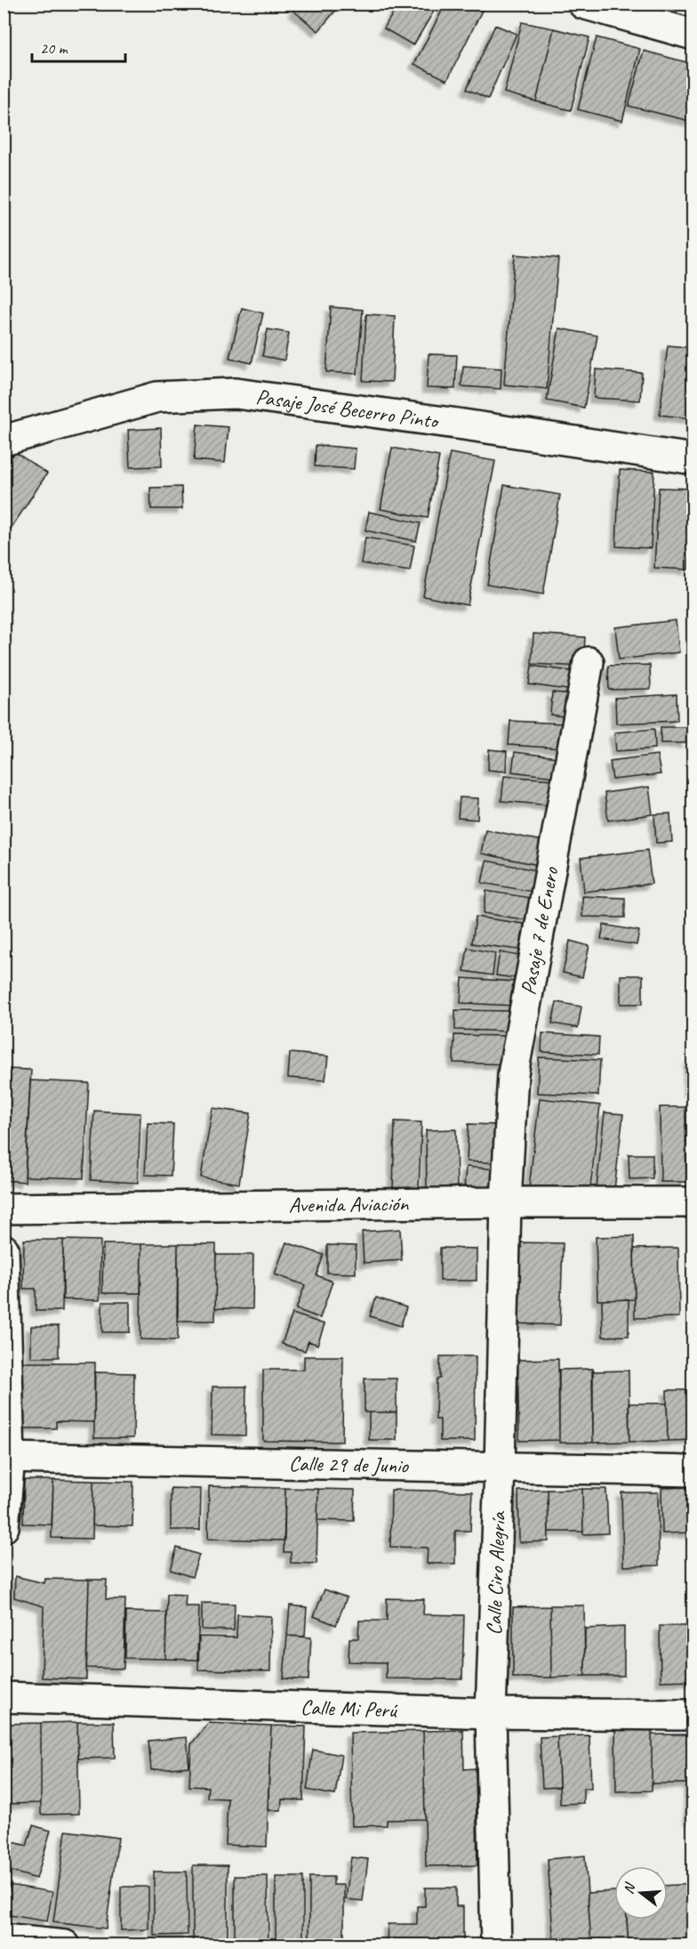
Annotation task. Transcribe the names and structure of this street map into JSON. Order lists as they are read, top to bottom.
{
  "streets": {
    "street": [
      "Pasaje José Becerro Pinto",
      "Pasaje 7 de Enero",
      "Avenida Aviación",
      "Calle 29 de Junio",
      "Calle Ciro Alegría",
      "Calle Mi Perú"
    ]
  },
  "crossings": [
    ["Pasaje 7 de Enero", "Avenida Aviación"],
    ["Pasaje 7 de Enero", "Calle Ciro Alegría"],
    ["Avenida Aviación", "Calle Ciro Alegría"],
    ["Calle 29 de Junio", "Calle Ciro Alegría"],
    ["Calle Ciro Alegría", "Calle Mi Perú"]
  ],
  "scale_bar": "20 m",
  "north": "left"
}
